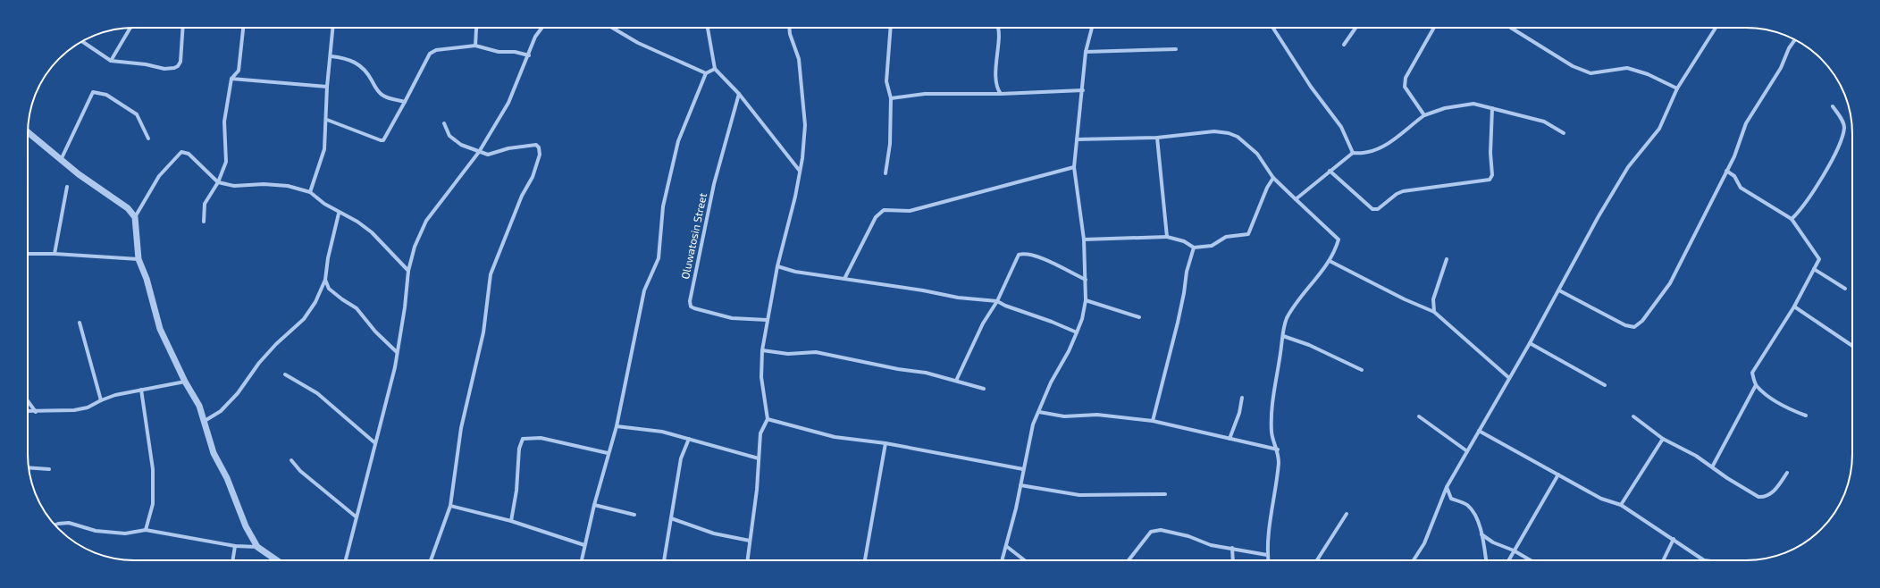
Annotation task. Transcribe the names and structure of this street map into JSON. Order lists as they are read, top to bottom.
{
  "streets": {
    "street": ["Oluwatosin Street"]
  }
}
